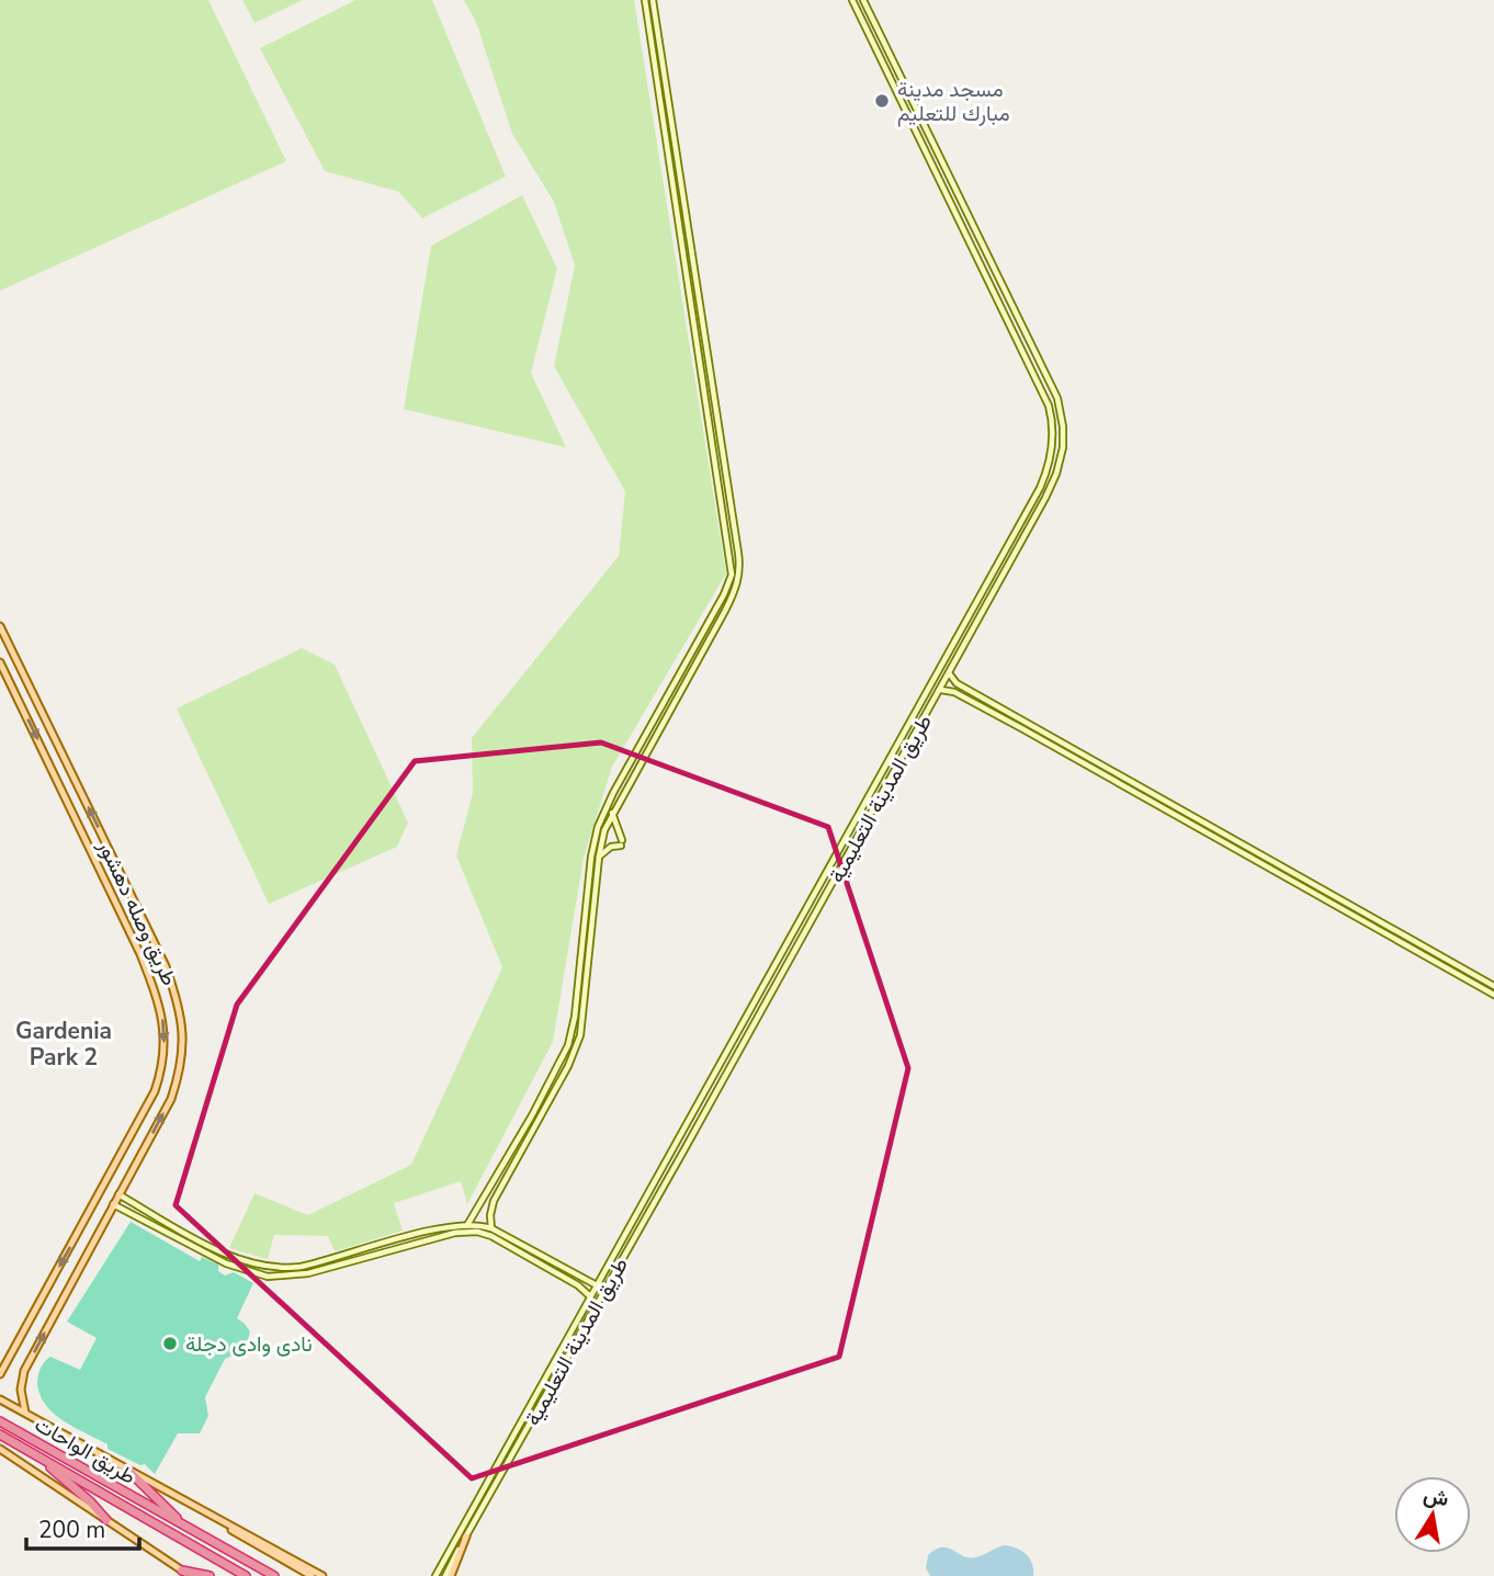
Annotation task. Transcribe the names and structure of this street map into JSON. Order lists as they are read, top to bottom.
{
  "streets": {
    "highway": ["طريق الواحات"],
    "main road": ["طريق وصله دهشور"],
    "street": ["طريق المدينة التعليمية"]
  },
  "districts": ["Gardenia Park 2"],
  "places": ["مسجد مدينة مبارك للتعليم", "نادى وادى دجلة"],
  "scale_bar": "200 m",
  "north": "top"
}
